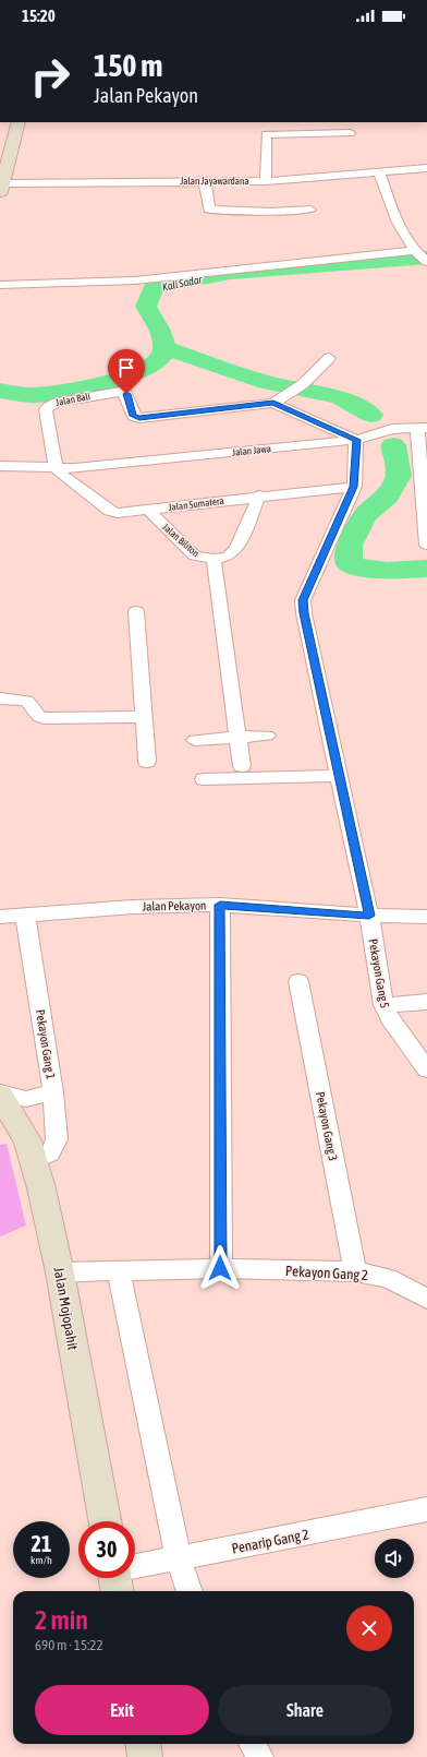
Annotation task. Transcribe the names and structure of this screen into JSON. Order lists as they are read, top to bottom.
{
  "streets": {
    "main road": ["Jalan Mojopahit"],
    "street": [
      "Jalan Jayawardana",
      "Jalan Bali",
      "Jalan Jawa",
      "Jalan Sumatera",
      "Jalan Biliton",
      "Jalan Pekayon",
      "Pekayon Gang 5",
      "Pekayon Gang 1",
      "Pekayon Gang 3",
      "Pekayon Gang 2",
      "Penarip Gang 2"
    ]
  },
  "crossings": [
    ["Jalan Bali", "Jalan Jawa"],
    ["Jalan Bali", "Jalan Sumatera"],
    ["Jalan Jawa", "Jalan Sumatera"],
    ["Jalan Sumatera", "Jalan Biliton"],
    ["Jalan Sumatera", "Pekayon Gang 5"],
    ["Jalan Pekayon", "Pekayon Gang 5"],
    ["Jalan Pekayon", "Pekayon Gang 1"],
    ["Pekayon Gang 1", "Jalan Mojopahit"],
    ["Pekayon Gang 3", "Pekayon Gang 2"],
    ["Pekayon Gang 2", "Jalan Mojopahit"]
  ],
  "water": ["Kali Sadar"],
  "page": {
    "status": "15:20",
    "turn": ["150 m", "Jalan Pekayon"],
    "speed": "21 km/h",
    "limit": "30",
    "heading": ["2 min", "690 m · 15:22"],
    "buttons": ["Exit", "Share"]
  }
}
